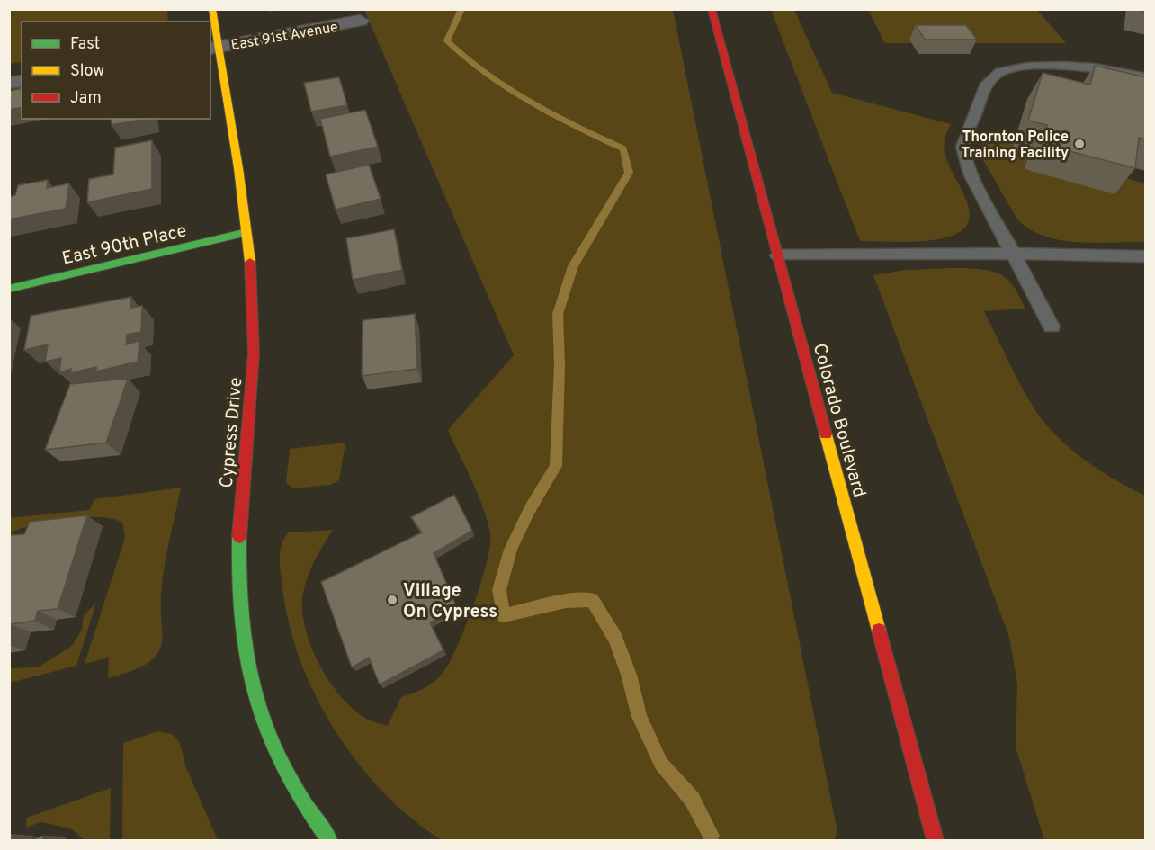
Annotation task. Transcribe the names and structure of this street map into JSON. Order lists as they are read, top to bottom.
{
  "streets": {
    "street": [
      "East 91st Avenue",
      "East 90th Place",
      "Colorado Boulevard",
      "Cypress Drive"
    ]
  },
  "crossings": [
    ["East 91st Avenue", "Cypress Drive"],
    ["East 90th Place", "Cypress Drive"]
  ],
  "places": ["Thornton Police Training Facility", "Village On Cypress"],
  "legend": ["Fast", "Slow", "Jam"]
}
